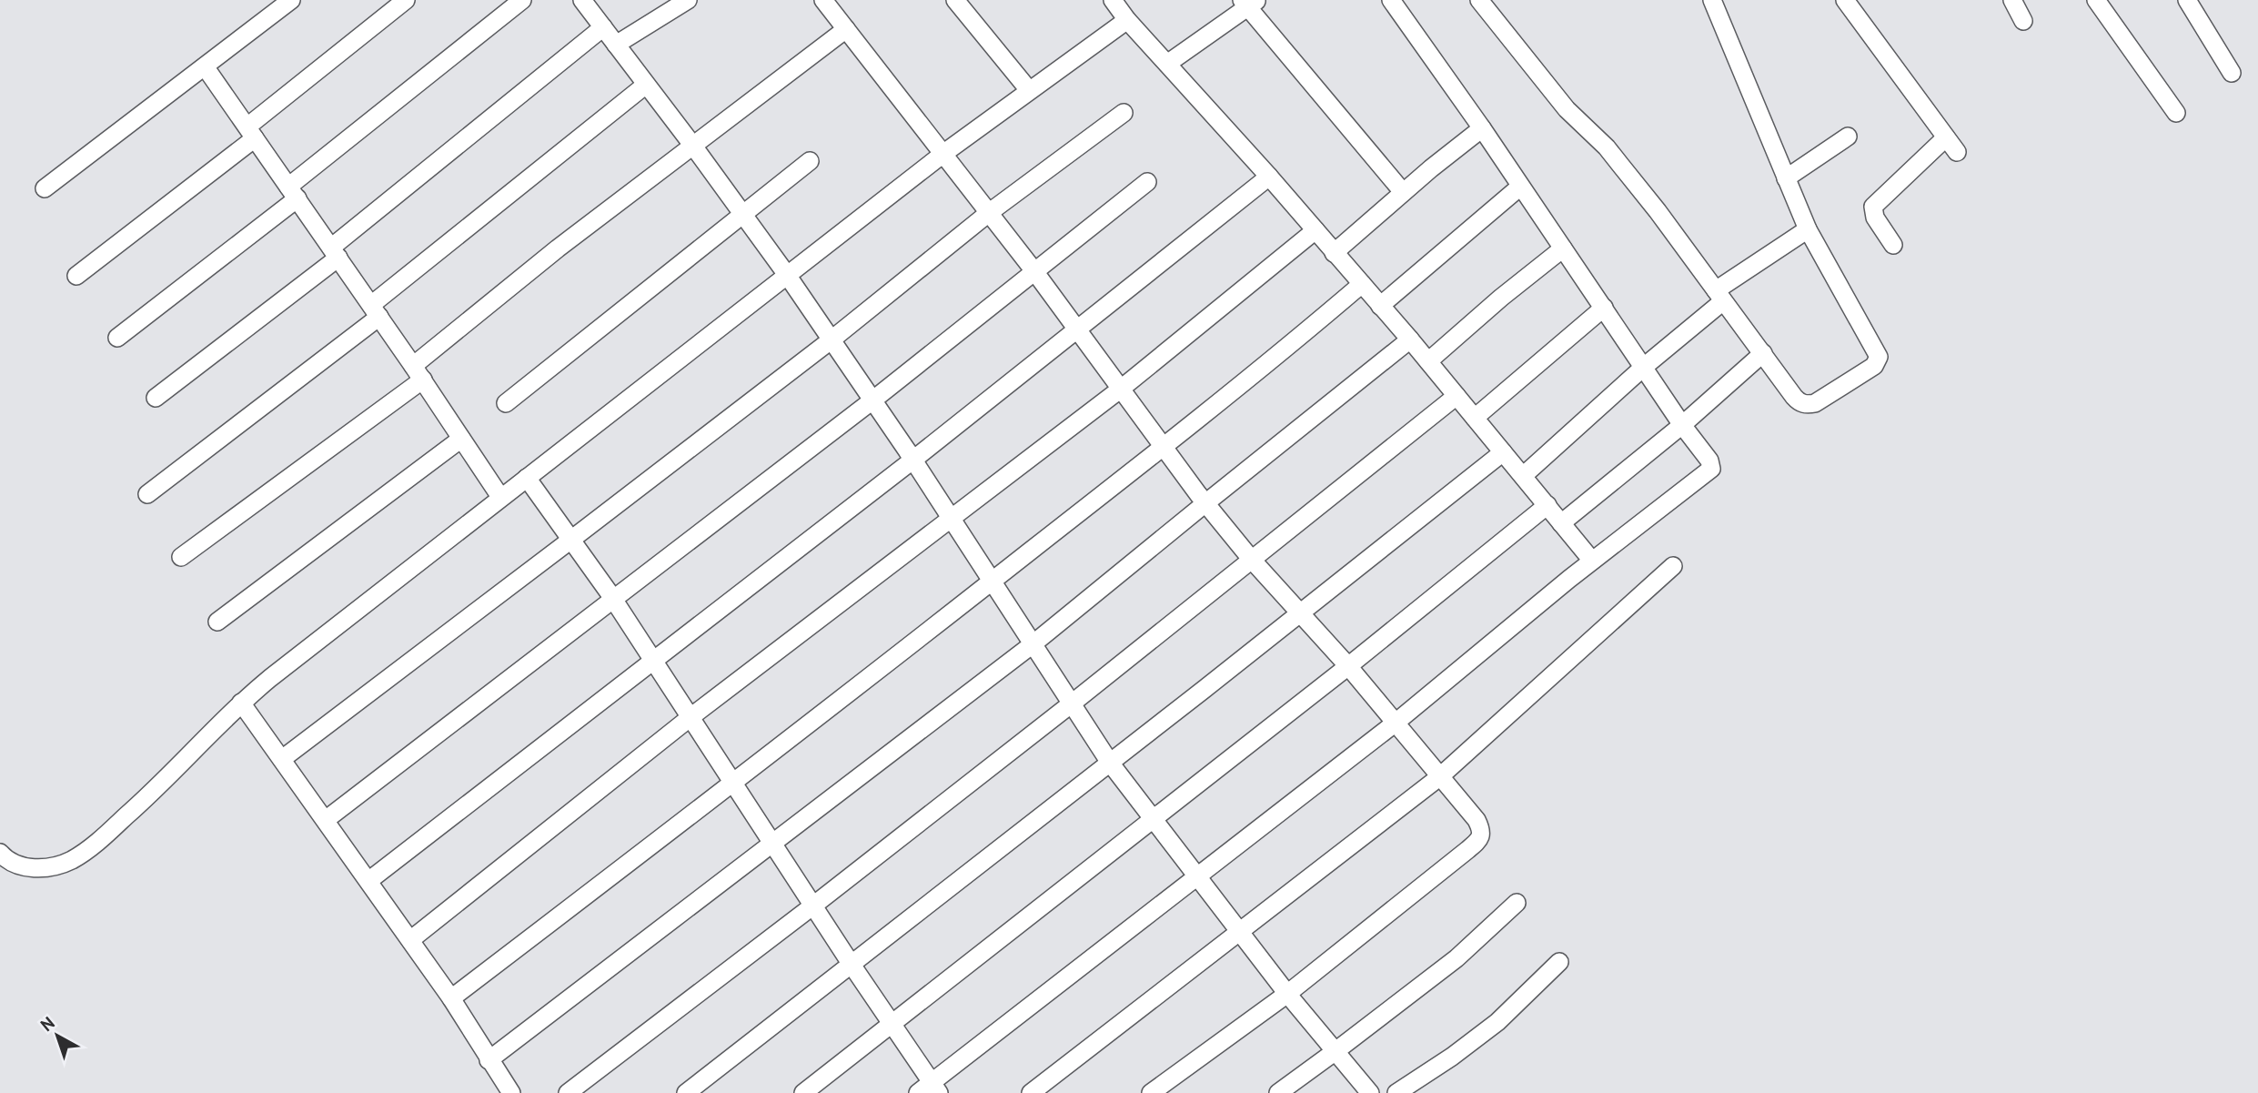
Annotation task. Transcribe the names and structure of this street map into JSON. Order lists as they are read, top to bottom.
{
  "north": "top left"
}
